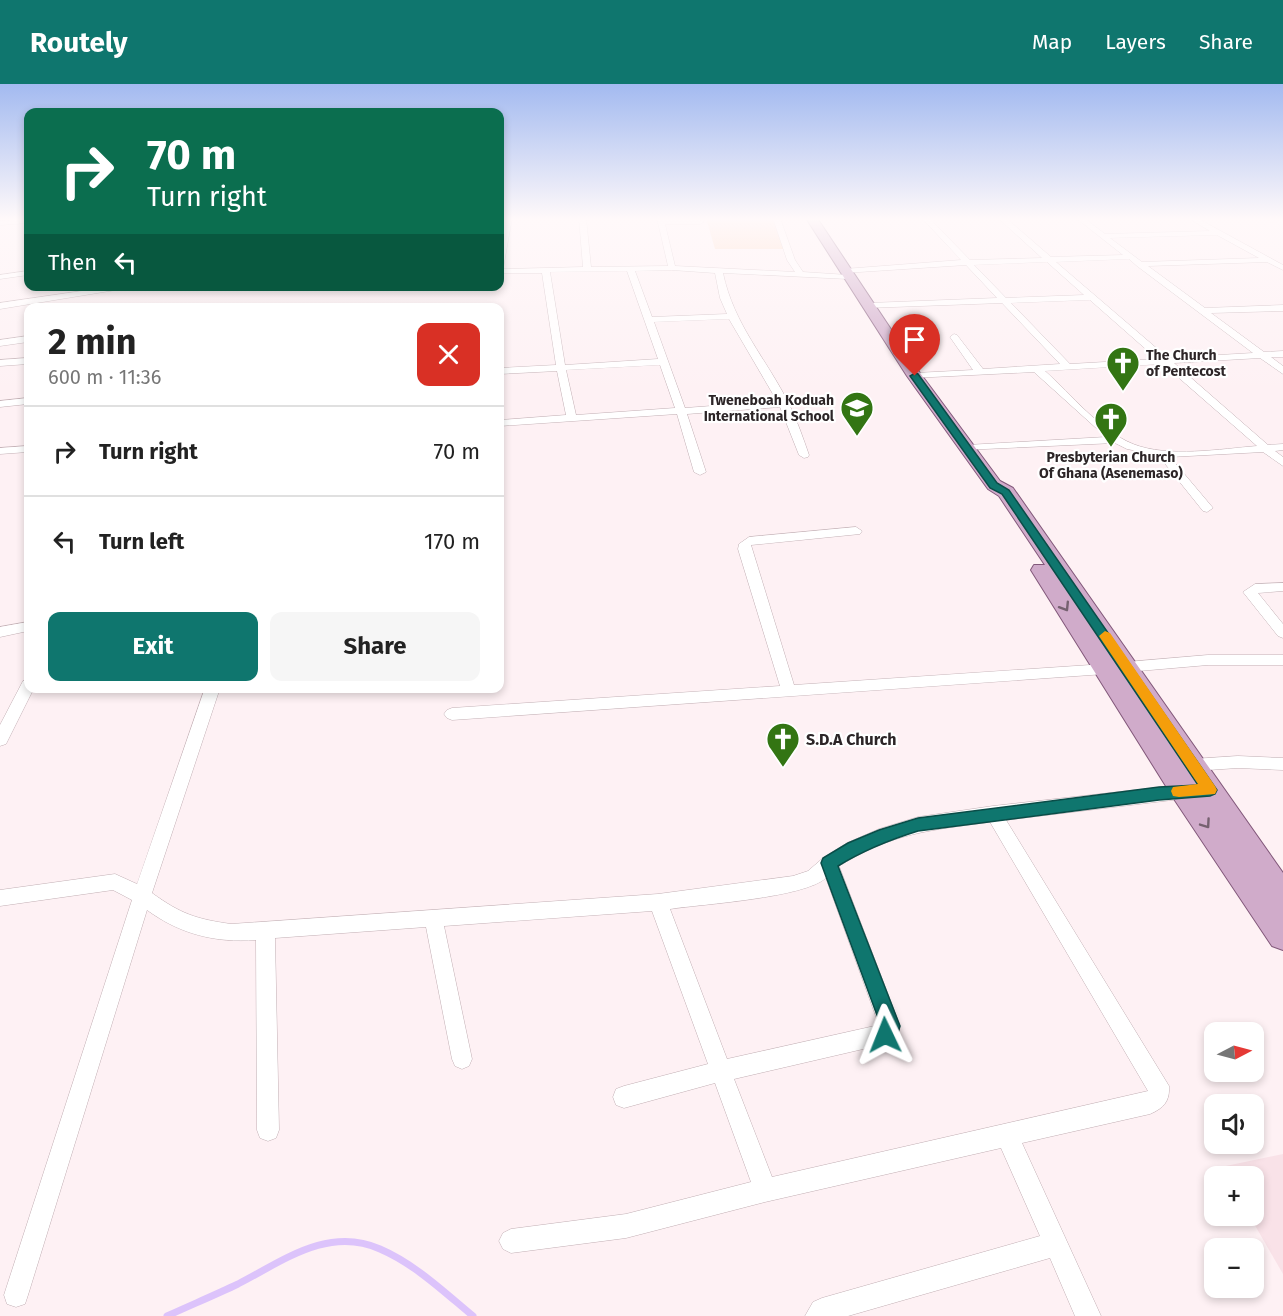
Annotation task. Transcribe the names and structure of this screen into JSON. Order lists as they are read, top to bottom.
{
  "places": {
    "church": ["The Church of Pentecost", "Presbyterian Church Of Ghana (Asenemaso)", "S.D.A Church"],
    "school or university": ["Tweneboah Koduah International School"]
  },
  "north": "right",
  "page": {
    "header": "Routely",
    "nav": ["Map", "Layers", "Share"],
    "turn": ["70 m", "Turn right"],
    "then": "Then",
    "heading": ["2 min", "600 m · 11:36"],
    "list": [
      {
        "name": "Turn right",
        "value": "70 m"
      },
      {
        "name": "Turn left",
        "value": "170 m"
      }
    ],
    "buttons": ["Exit", "Share"],
    "map_buttons": ["+", "−"]
  }
}
